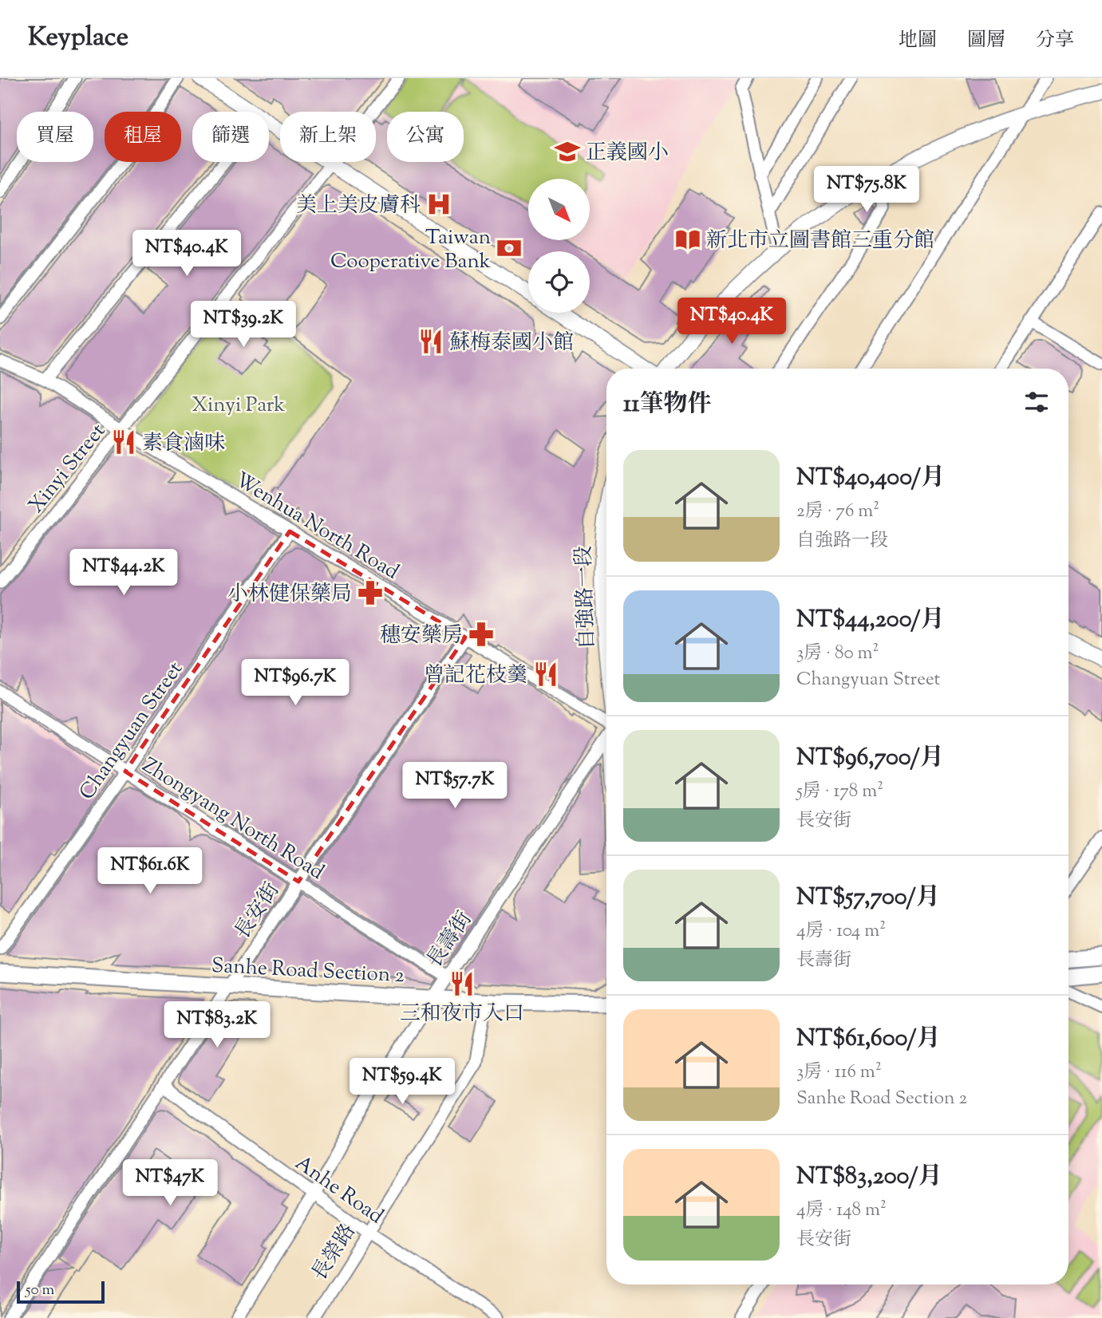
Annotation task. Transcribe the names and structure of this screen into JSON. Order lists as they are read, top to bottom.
{
  "streets": {
    "main road": ["Sanhe Road Section 2"],
    "street": [
      "Xinyi Street",
      "Wenhua North Road",
      "自強路一段",
      "Changyuan Street",
      "Zhongyang North Road",
      "長安街",
      "長壽街",
      "Anhe Road",
      "長榮路"
    ]
  },
  "crossings": [
    ["Xinyi Street", "Wenhua North Road"],
    ["Wenhua North Road", "Changyuan Street"],
    ["Wenhua North Road", "長安街"],
    ["Changyuan Street", "Zhongyang North Road"],
    ["Zhongyang North Road", "長安街"],
    ["Zhongyang North Road", "長壽街"],
    ["長安街", "Sanhe Road Section 2"],
    ["長安街", "Anhe Road"],
    ["長壽街", "Sanhe Road Section 2"],
    ["長壽街", "Anhe Road"],
    ["Sanhe Road Section 2", "長榮路"],
    ["Anhe Road", "長榮路"]
  ],
  "parks": ["Xinyi Park"],
  "places": {
    "school or university": ["正義國小"],
    "hospital": ["美上美皮膚科"],
    "library": ["新北市立圖書館三重分館"],
    "bank": ["Taiwan Cooperative Bank"],
    "restaurant": [
      "蘇梅泰國小館",
      "素食滷味",
      "曾記花枝羹",
      "三和夜市入口"
    ],
    "pharmacy": ["小林健保藥局", "穗安藥房"]
  },
  "scale_bar": "50 m",
  "north": "bottom right",
  "page": {
    "header": "Keyplace",
    "nav": ["地圖", "圖層", "分享"],
    "chip": [
      "買屋",
      "租屋",
      "篩選",
      "新上架",
      "公寓"
    ],
    "price": [
      "NT$75.8K",
      "NT$40.4K",
      "NT$40.4K",
      "NT$39.2K",
      "NT$44.2K",
      "NT$96.7K",
      "NT$57.7K",
      "NT$61.6K",
      "NT$83.2K",
      "NT$59.4K",
      "NT$47K"
    ],
    "heading": "11筆物件",
    "list": [
      {
        "name": "NT$40,400/月",
        "note": "2房 · 76 m² · 自強路一段"
      },
      {
        "name": "NT$44,200/月",
        "note": "3房 · 80 m² · Changyuan Street"
      },
      {
        "name": "NT$96,700/月",
        "note": "5房 · 178 m² · 長安街"
      },
      {
        "name": "NT$57,700/月",
        "note": "4房 · 104 m² · 長壽街"
      },
      {
        "name": "NT$61,600/月",
        "note": "3房 · 116 m² · Sanhe Road Section 2"
      },
      {
        "name": "NT$83,200/月",
        "note": "4房 · 148 m² · 長安街"
      }
    ],
    "scale": "50 m"
  }
}
